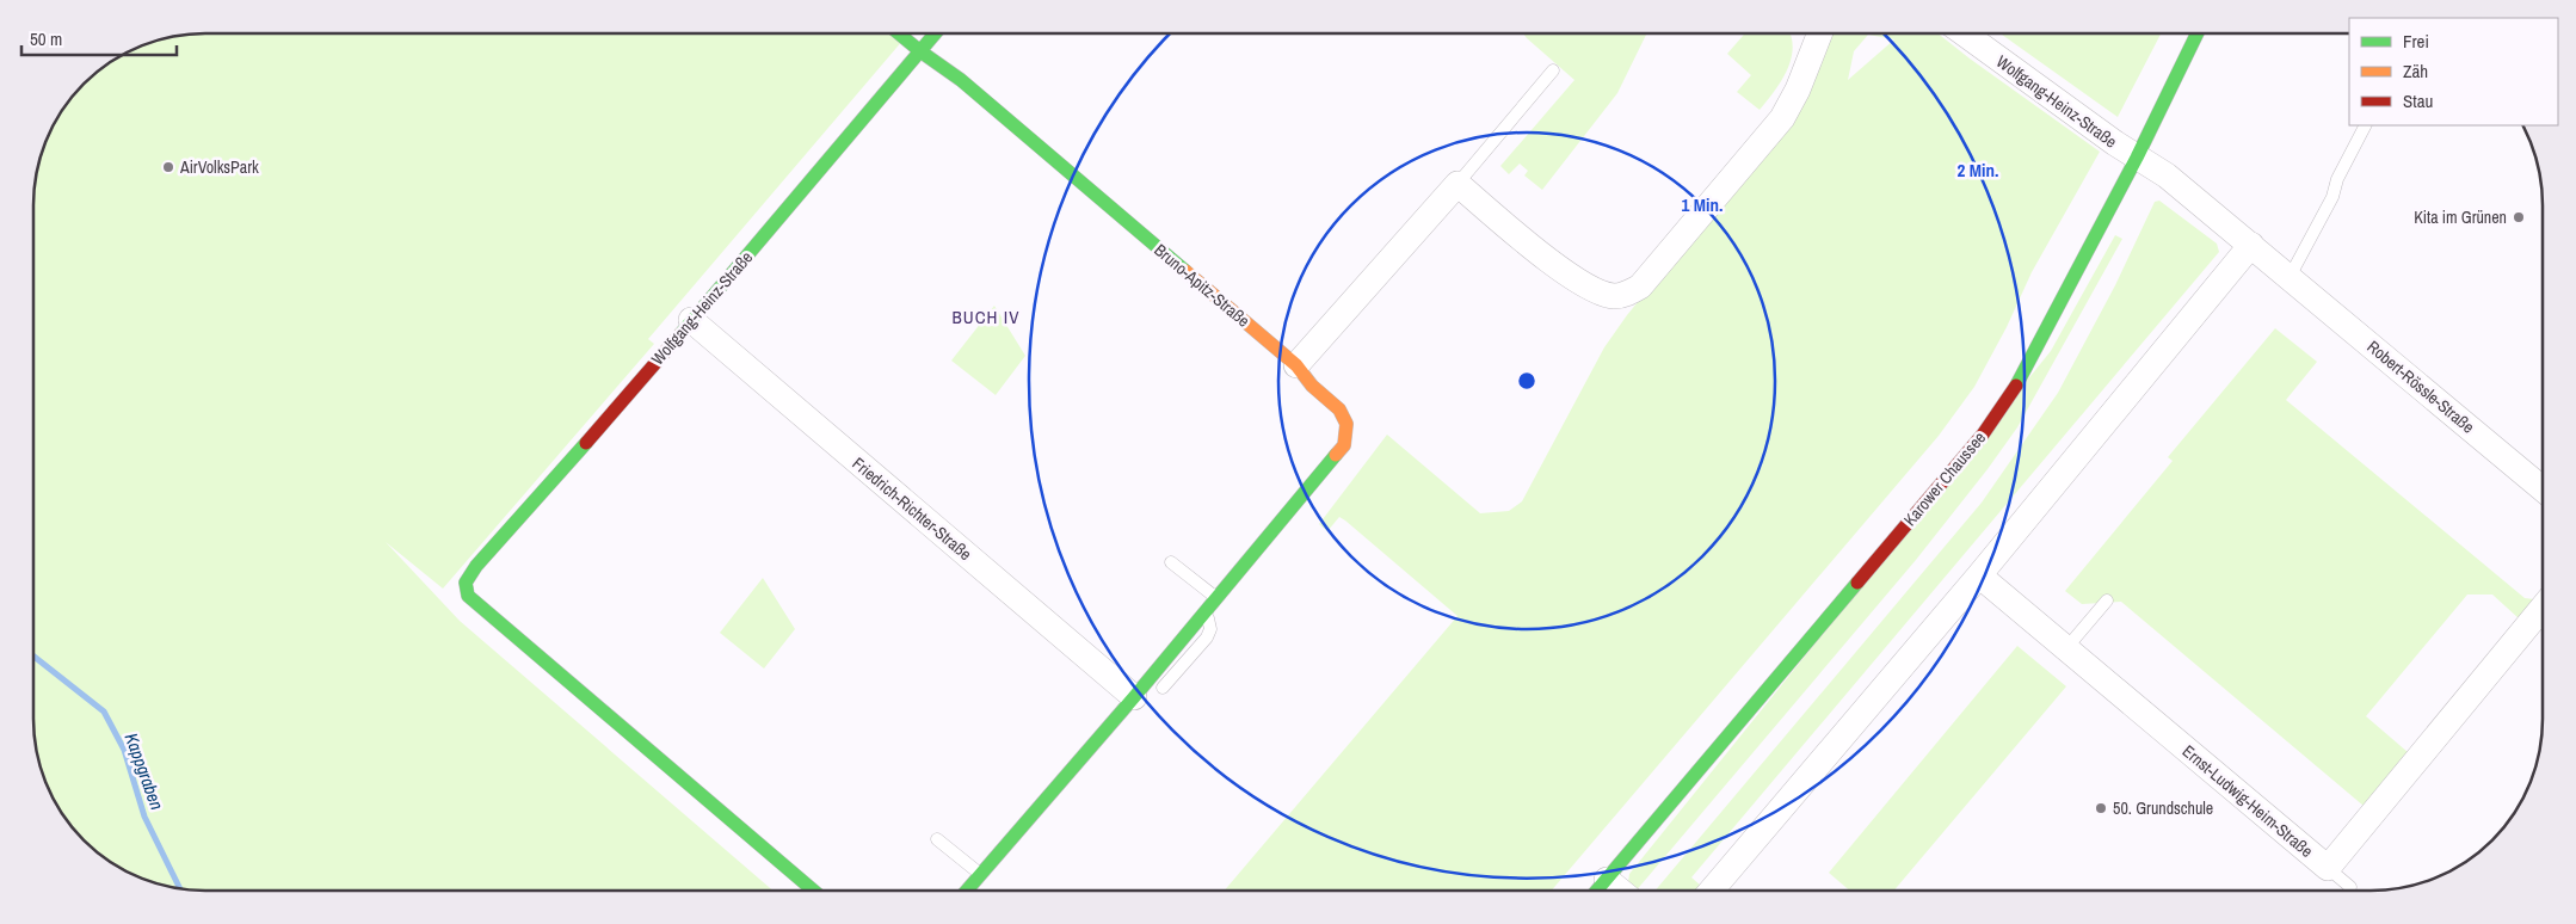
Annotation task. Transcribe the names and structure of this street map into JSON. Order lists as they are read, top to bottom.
{
  "streets": {
    "street": [
      "Wolfgang-Heinz-Straße",
      "Bruno-Apitz-Straße",
      "Robert-Rössle-Straße",
      "Karower Chaussee",
      "Friedrich-Richter-Straße",
      "Ernst-Ludwig-Heim-Straße"
    ]
  },
  "crossings": [
    ["Wolfgang-Heinz-Straße", "Bruno-Apitz-Straße"],
    ["Wolfgang-Heinz-Straße", "Robert-Rössle-Straße"],
    ["Wolfgang-Heinz-Straße", "Karower Chaussee"],
    ["Wolfgang-Heinz-Straße", "Friedrich-Richter-Straße"],
    ["Robert-Rössle-Straße", "Karower Chaussee"]
  ],
  "districts": ["BUCH IV"],
  "water": ["Kappgraben"],
  "places": ["AirVolksPark", "Kita im Grünen", "50. Grundschule"],
  "legend": ["Frei", "Zäh", "Stau"],
  "scale_bar": "50 m",
  "rings": ["2 Min.", "1 Min."]
}
